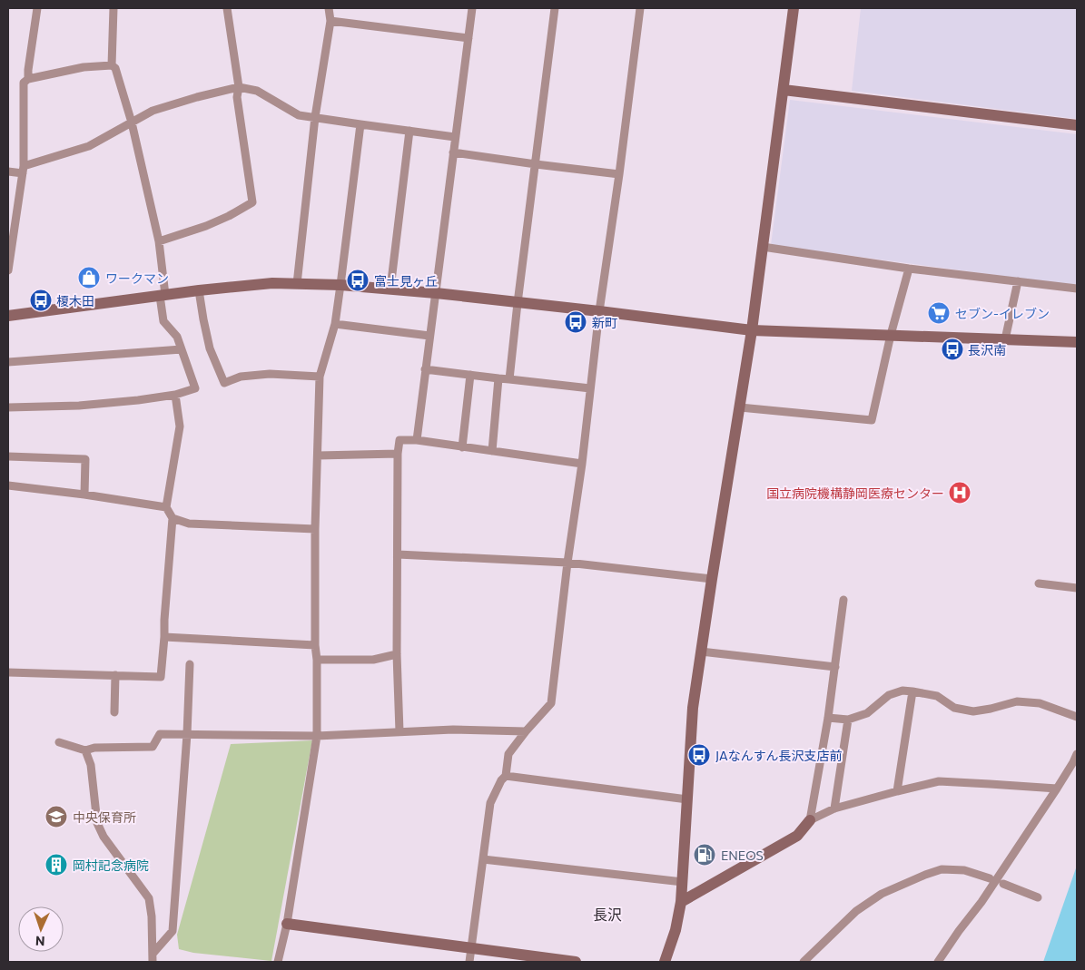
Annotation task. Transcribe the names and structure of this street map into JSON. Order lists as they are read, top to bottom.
{
  "districts": ["長沢"],
  "places": {
    "shop": ["ワークマン"],
    "bus stop": [
      "富士見ヶ丘",
      "榎木田",
      "新町",
      "長沢南",
      "JAなんすん長沢支店前"
    ],
    "supermarket": ["セブン-イレブン"],
    "hospital": ["国立病院機構静岡医療センター"],
    "school or university": ["中央保育所"],
    "fuel station": ["ENEOS"],
    "building": ["岡村記念病院"]
  },
  "north": "bottom"
}
